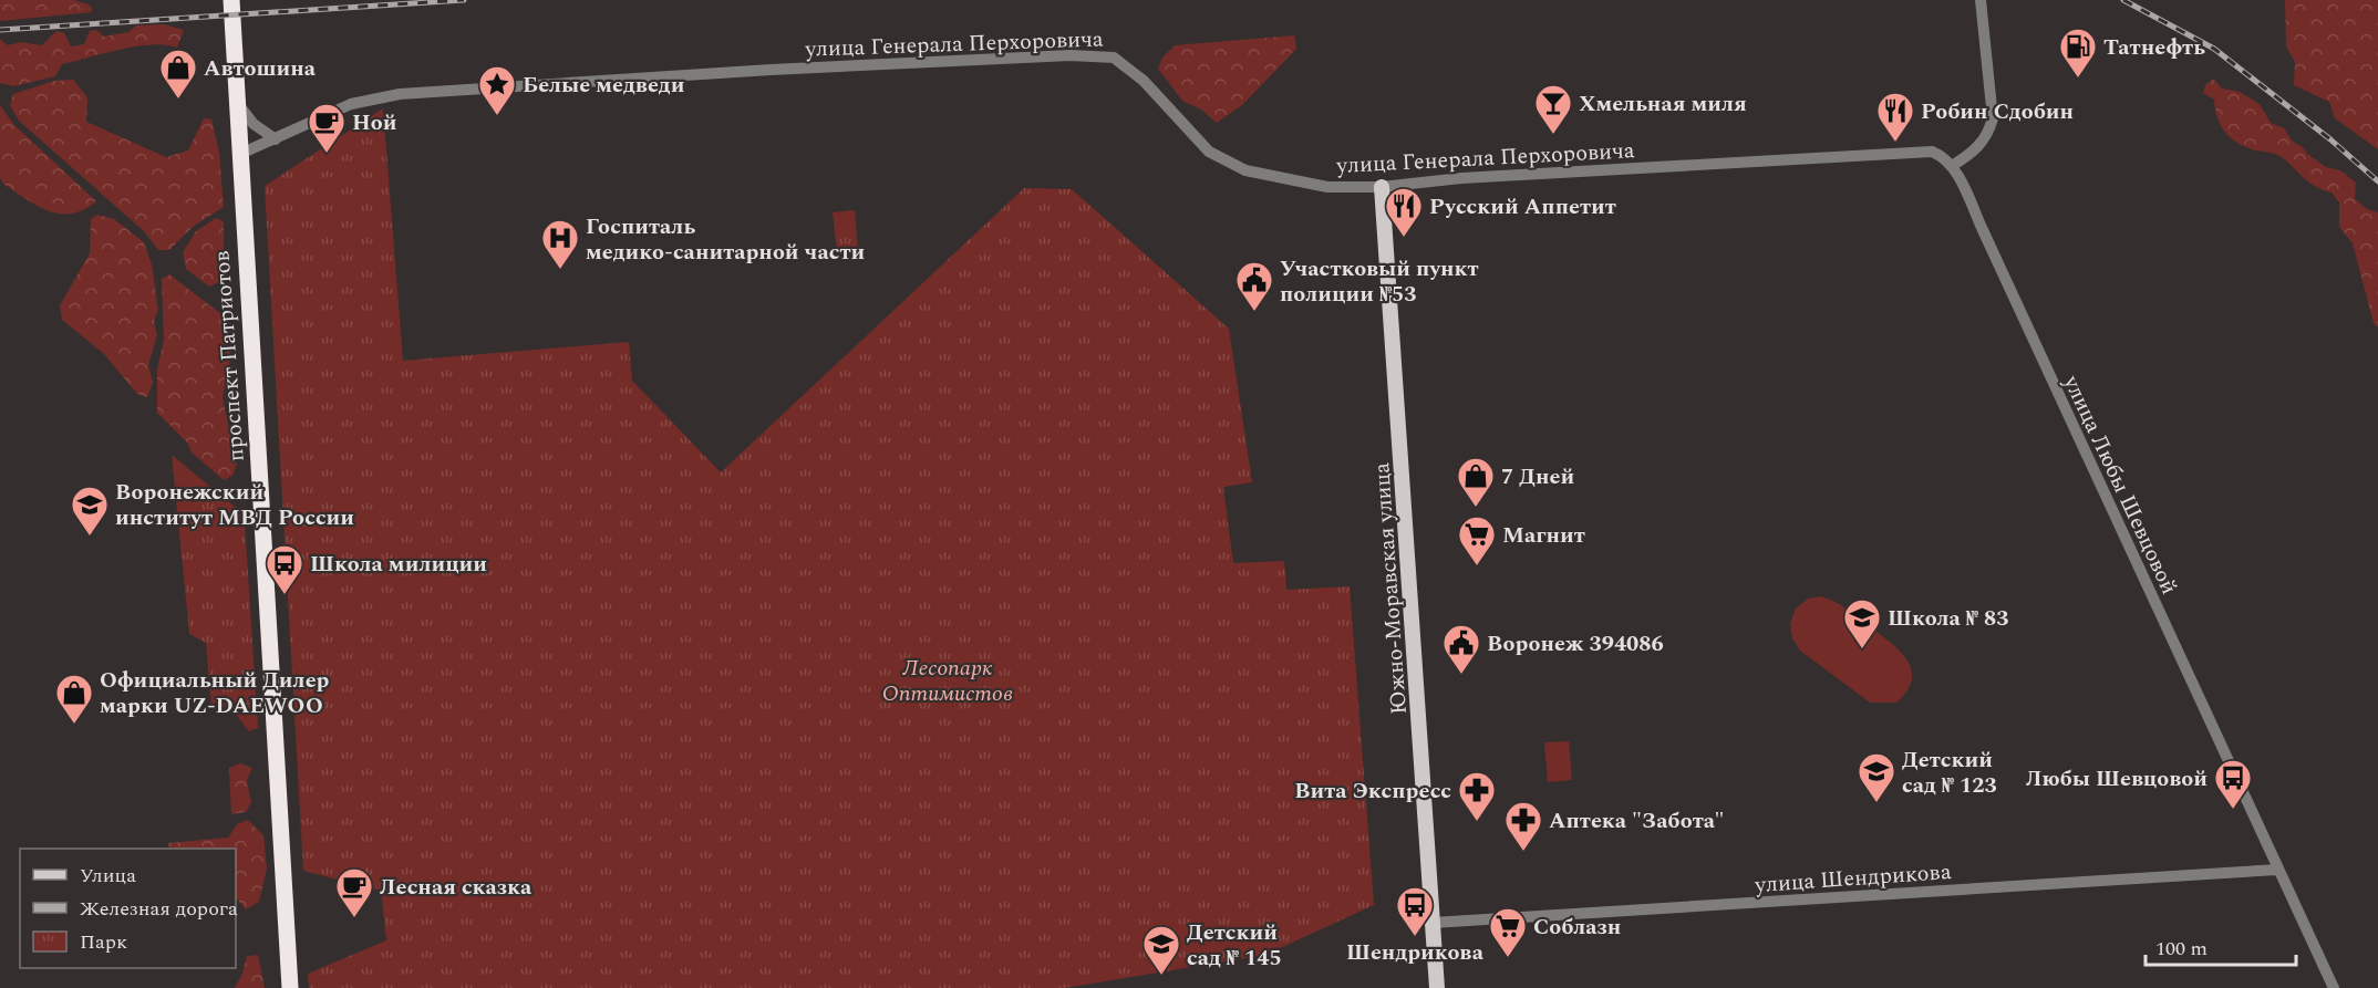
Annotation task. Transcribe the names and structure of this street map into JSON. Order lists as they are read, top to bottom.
{
  "streets": {
    "highway": ["проспект Патриотов"],
    "main road": ["Южно-Моравская улица"],
    "street": ["улица Генерала Перхоровича", "улица Любы Шевцовой", "улица Шендрикова"]
  },
  "crossings": [
    ["улица Генерала Перхоровича", "проспект Патриотов"],
    ["улица Генерала Перхоровича", "улица Любы Шевцовой"],
    ["улица Генерала Перхоровича", "Южно-Моравская улица"],
    ["улица Любы Шевцовой", "улица Шендрикова"],
    ["Южно-Моравская улица", "улица Шендрикова"]
  ],
  "parks": ["Лесопарк Оптимистов"],
  "places": {
    "fuel station": ["Татнефть"],
    "shop": ["Автошина", "7 Дней", "Официальный Дилер марки UZ-DAEWOO"],
    "place": ["Белые медведи"],
    "bar": ["Хмельная миля"],
    "restaurant": ["Робин Сдобин", "Русский Аппетит"],
    "cafe": ["Ной", "Лесная сказка"],
    "hospital": ["Госпиталь медико-санитарной части"],
    "public building": ["Участковый пункт полиции №53", "Воронеж 394086"],
    "school or university": [
      "Воронежский институт МВД России",
      "Школа № 83",
      "Детский сад № 123",
      "Детский сад № 145"
    ],
    "supermarket": ["Магнит", "Соблазн"],
    "bus stop": ["Школа милиции", "Любы Шевцовой", "Шендрикова"],
    "pharmacy": ["Вита Экспресс", "Аптека \"Забота\""]
  },
  "legend": ["Улица", "Железная дорога", "Парк"],
  "scale_bar": "100 m"
}
